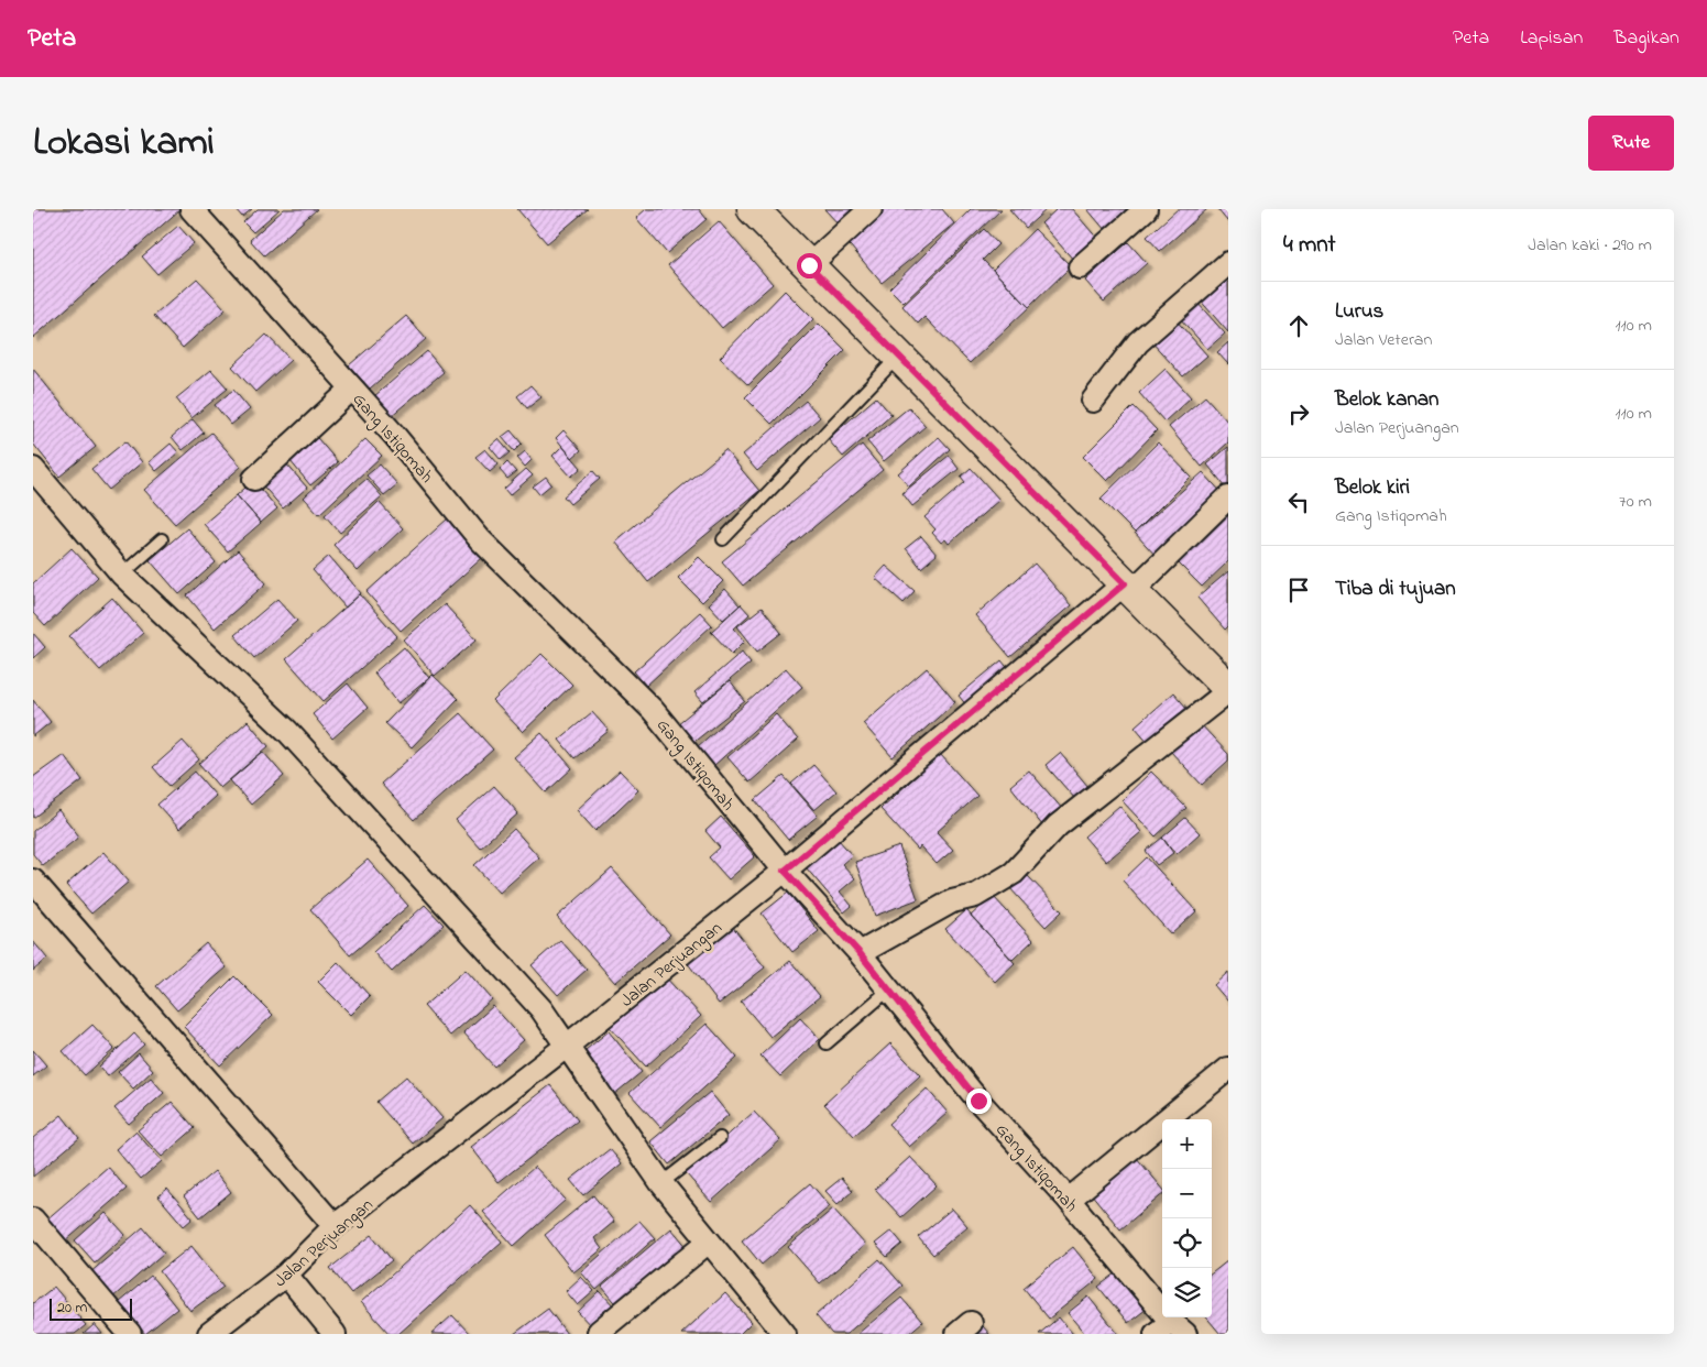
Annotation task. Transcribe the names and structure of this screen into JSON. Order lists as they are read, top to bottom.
{
  "streets": {
    "street": ["Gang Istiqomah", "Jalan Perjuangan"]
  },
  "crossings": [
    ["Gang Istiqomah", "Jalan Perjuangan"]
  ],
  "scale_bar": "20 m",
  "page": {
    "header": "Peta",
    "nav": ["Peta", "Lapisan", "Bagikan"],
    "title": "Lokasi kami",
    "buttons": "Rute",
    "heading": ["4 mnt", "Jalan kaki · 290 m"],
    "list": [
      ["Lurus", "Jalan Veteran", "110 m"],
      ["Belok kanan", "Jalan Perjuangan", "110 m"],
      ["Belok kiri", "Gang Istiqomah", "70 m"],
      "Tiba di tujuan"
    ],
    "map_buttons": ["+", "−"],
    "scale": "20 m"
  }
}
